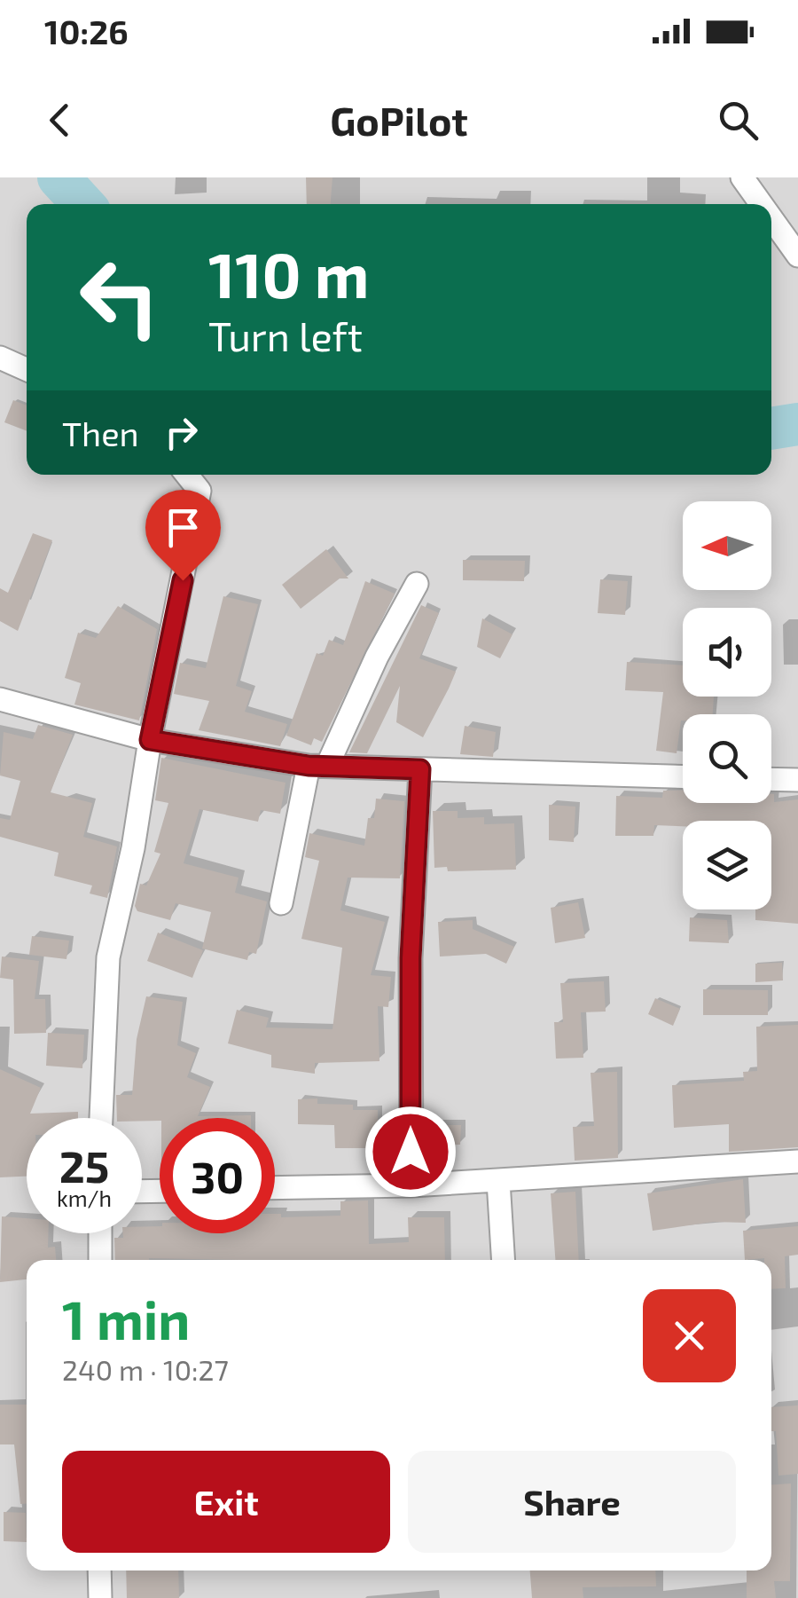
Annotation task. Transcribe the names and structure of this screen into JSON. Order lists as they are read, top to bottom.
{
  "north": "left",
  "page": {
    "status": "10:26",
    "header": "GoPilot",
    "turn": ["110 m", "Turn left"],
    "then": "Then",
    "speed": "25 km/h",
    "limit": "30",
    "heading": ["1 min", "240 m · 10:27"],
    "buttons": ["Exit", "Share"]
  }
}
